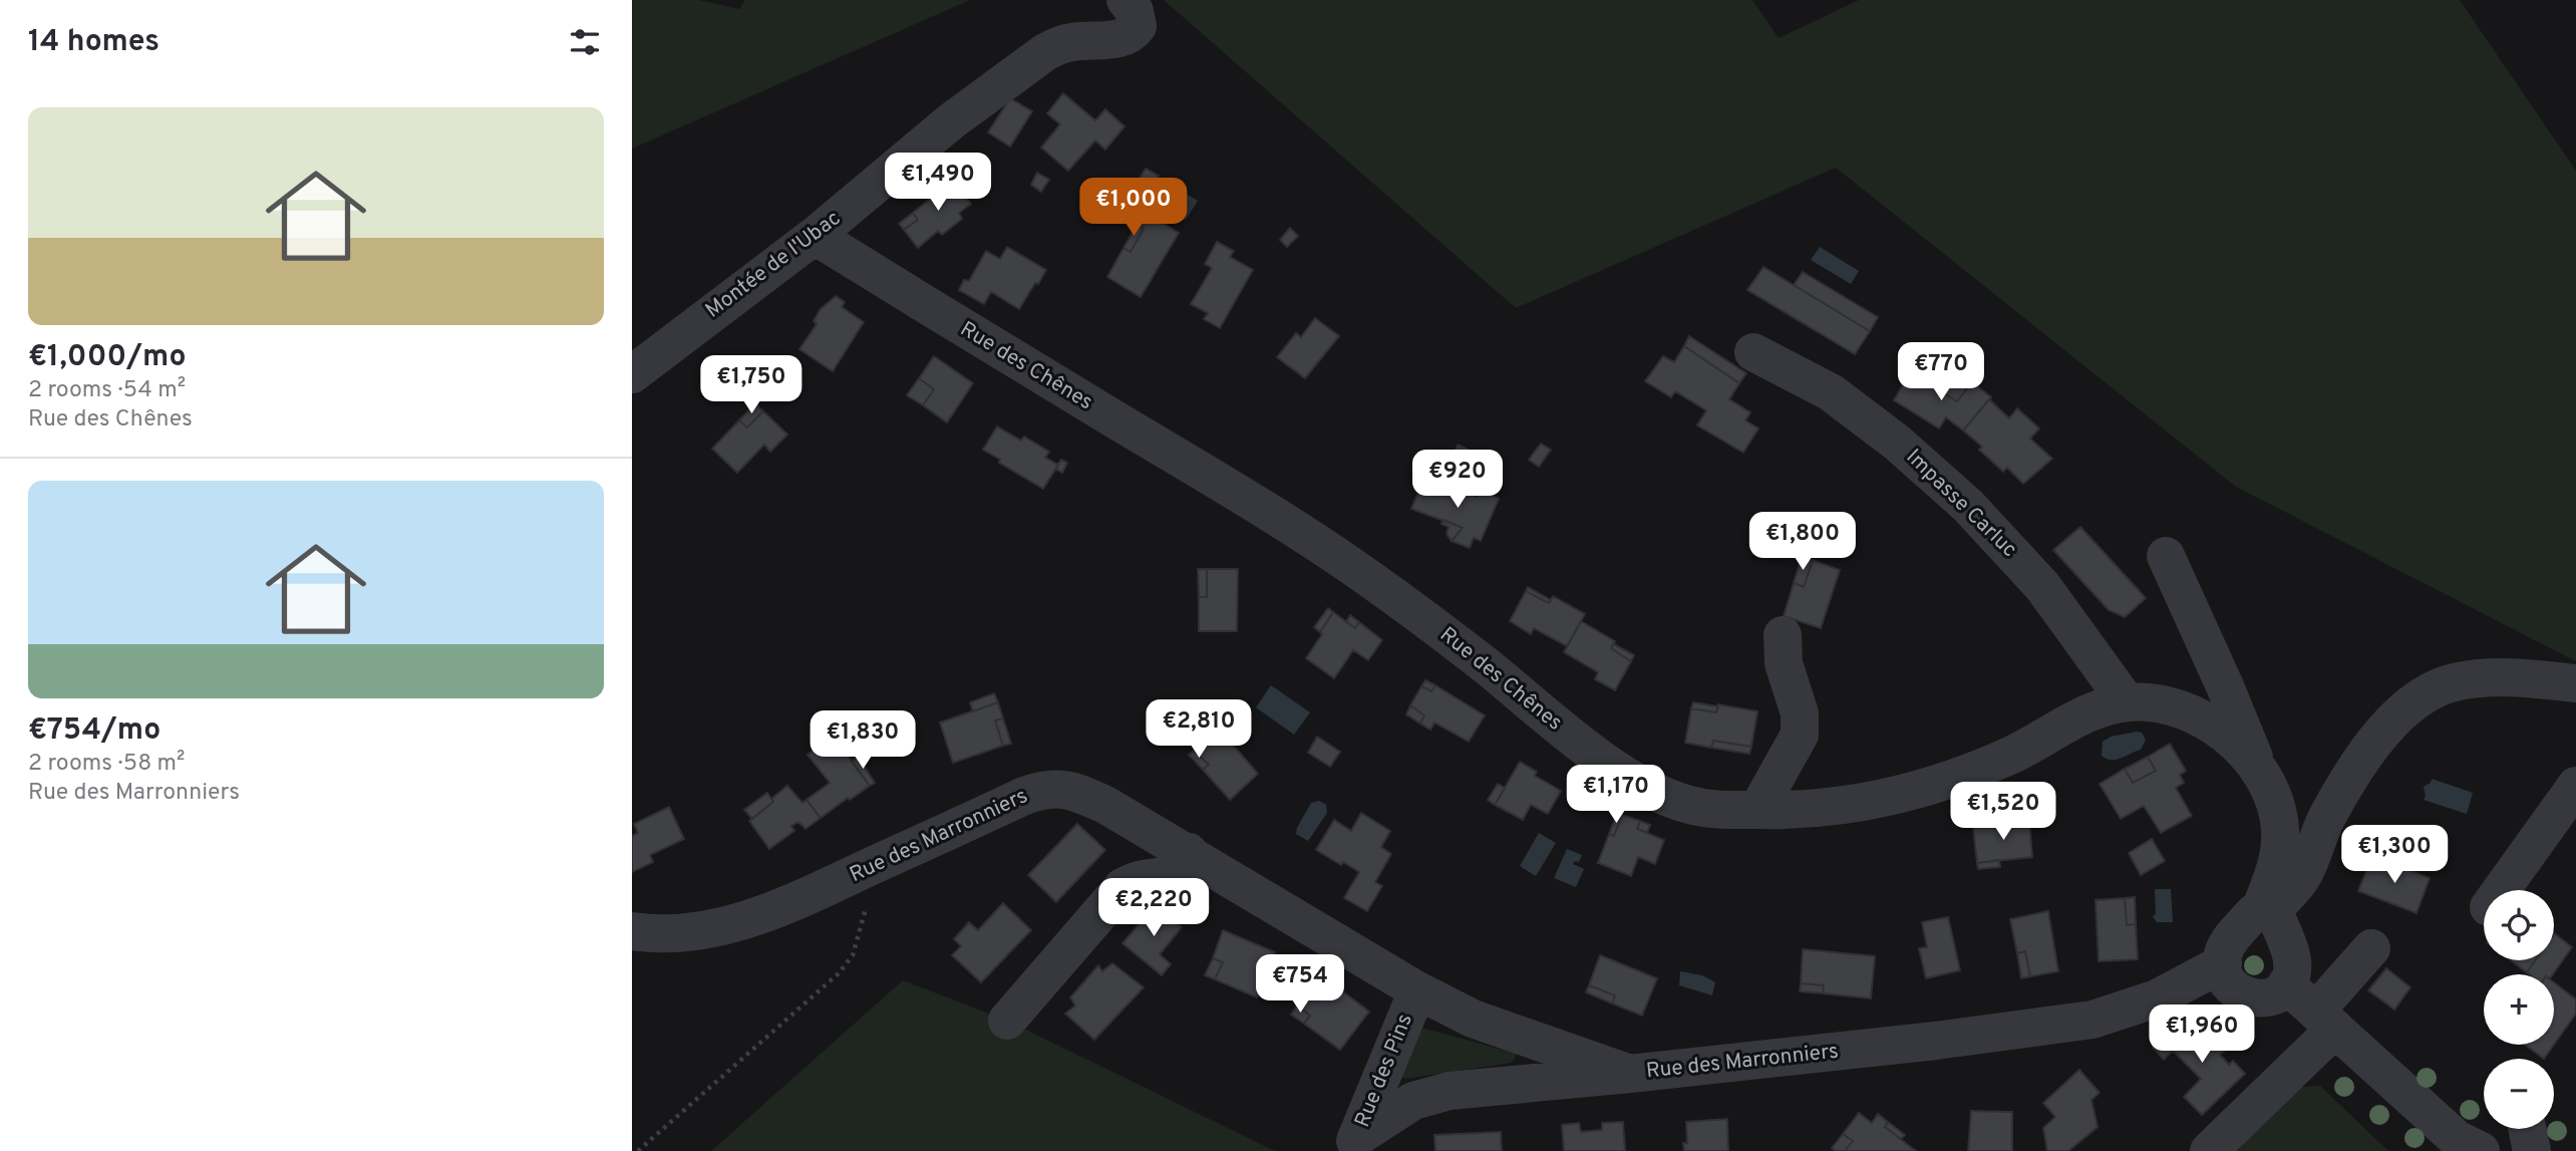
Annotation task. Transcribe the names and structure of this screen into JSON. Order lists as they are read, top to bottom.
{
  "streets": {
    "street": [
      "Montée de l'Ubac",
      "Rue des Chênes",
      "Impasse Carluc",
      "Rue des Marronniers",
      "Rue des Pins"
    ]
  },
  "crossings": [
    ["Montée de l'Ubac", "Rue des Chênes"],
    ["Rue des Chênes", "Impasse Carluc"],
    ["Rue des Chênes", "Rue des Marronniers"],
    ["Rue des Marronniers", "Rue des Pins"]
  ],
  "page": {
    "heading": "14 homes",
    "list": [
      {
        "name": "€1,000/mo",
        "note": "2 rooms · 54 m² · Rue des Chênes"
      },
      {
        "name": "€754/mo",
        "note": "2 rooms · 58 m² · Rue des Marronniers"
      }
    ],
    "price": [
      "€1,490",
      "€1,000",
      "€770",
      "€1,750",
      "€920",
      "€1,800",
      "€2,810",
      "€1,830",
      "€1,170",
      "€1,520",
      "€1,300",
      "€2,220",
      "€754",
      "€1,960"
    ],
    "map_buttons": ["+", "−"]
  }
}
